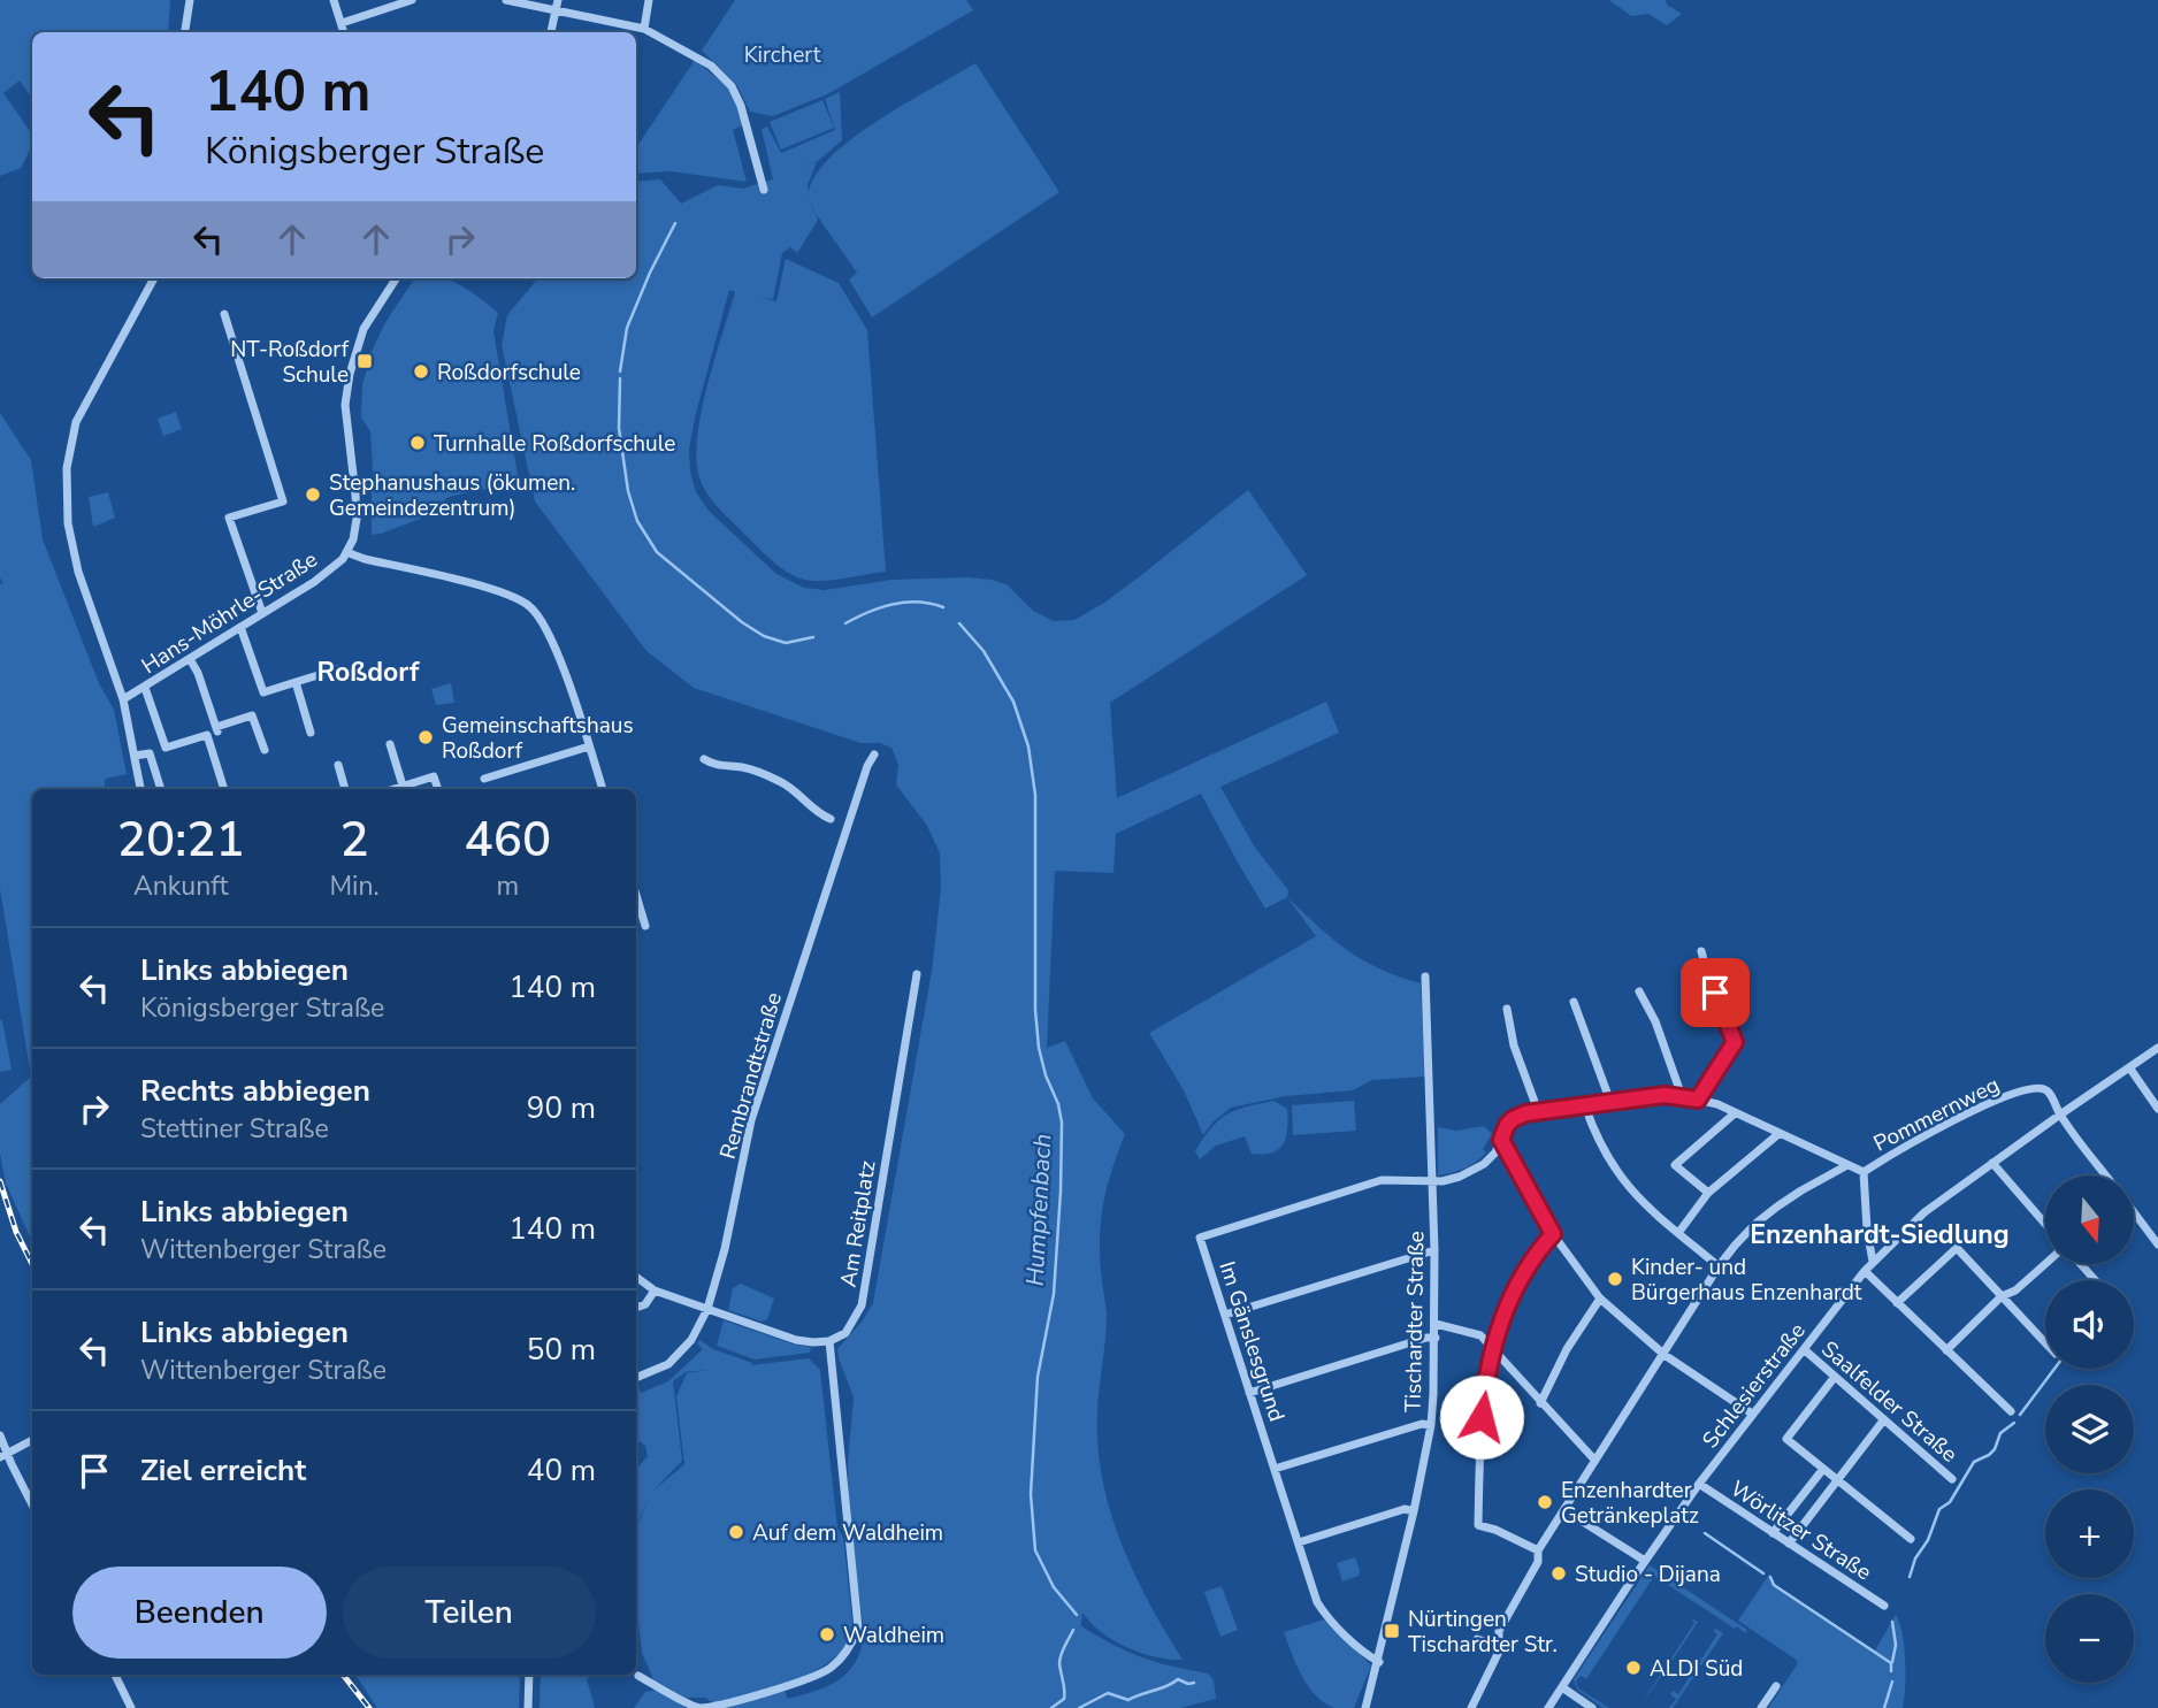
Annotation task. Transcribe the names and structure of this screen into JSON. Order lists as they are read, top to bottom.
{
  "streets": {
    "street": [
      "Hans-Möhrle-Straße",
      "Rembrandtstraße",
      "Pommernweg",
      "Am Reitplatz",
      "Tischardter Straße",
      "Im Gänslesgrund",
      "Schlesierstraße",
      "Saalfelder Straße",
      "Wörlitzer Straße"
    ]
  },
  "crossings": [
    ["Pommernweg", "Schlesierstraße"],
    ["Tischardter Straße", "Im Gänslesgrund"],
    ["Schlesierstraße", "Saalfelder Straße"],
    ["Schlesierstraße", "Wörlitzer Straße"]
  ],
  "districts": ["Roßdorf", "Enzenhardt-Siedlung"],
  "water": ["Humpfenbach"],
  "parks": ["Kirchert"],
  "places": {
    "transit": ["NT-Roßdorf Schule", "Nürtingen Tischardter Str."],
    "other": [
      "Roßdorfschule",
      "Turnhalle Roßdorfschule",
      "Stephanushaus (ökumen. Gemeindezentrum)",
      "Gemeinschaftshaus Roßdorf",
      "Kinder- und Bürgerhaus Enzenhardt",
      "Enzenhardter Getränkeplatz",
      "Auf dem Waldheim",
      "Studio - Dijana",
      "Waldheim",
      "ALDI Süd"
    ]
  },
  "north": "bottom",
  "page": {
    "turn": ["140 m", "Königsberger Straße"],
    "eta": [
      "20:21",
      "Ankunft",
      "2",
      "Min.",
      "460",
      "m"
    ],
    "list": [
      {
        "name": "Links abbiegen",
        "note": "Königsberger Straße",
        "value": "140 m"
      },
      {
        "name": "Rechts abbiegen",
        "note": "Stettiner Straße",
        "value": "90 m"
      },
      {
        "name": "Links abbiegen",
        "note": "Wittenberger Straße",
        "value": "140 m"
      },
      {
        "name": "Links abbiegen",
        "note": "Wittenberger Straße",
        "value": "50 m"
      },
      {
        "name": "Ziel erreicht",
        "value": "40 m"
      }
    ],
    "map_buttons": ["+", "−"],
    "buttons": ["Beenden", "Teilen"]
  }
}
